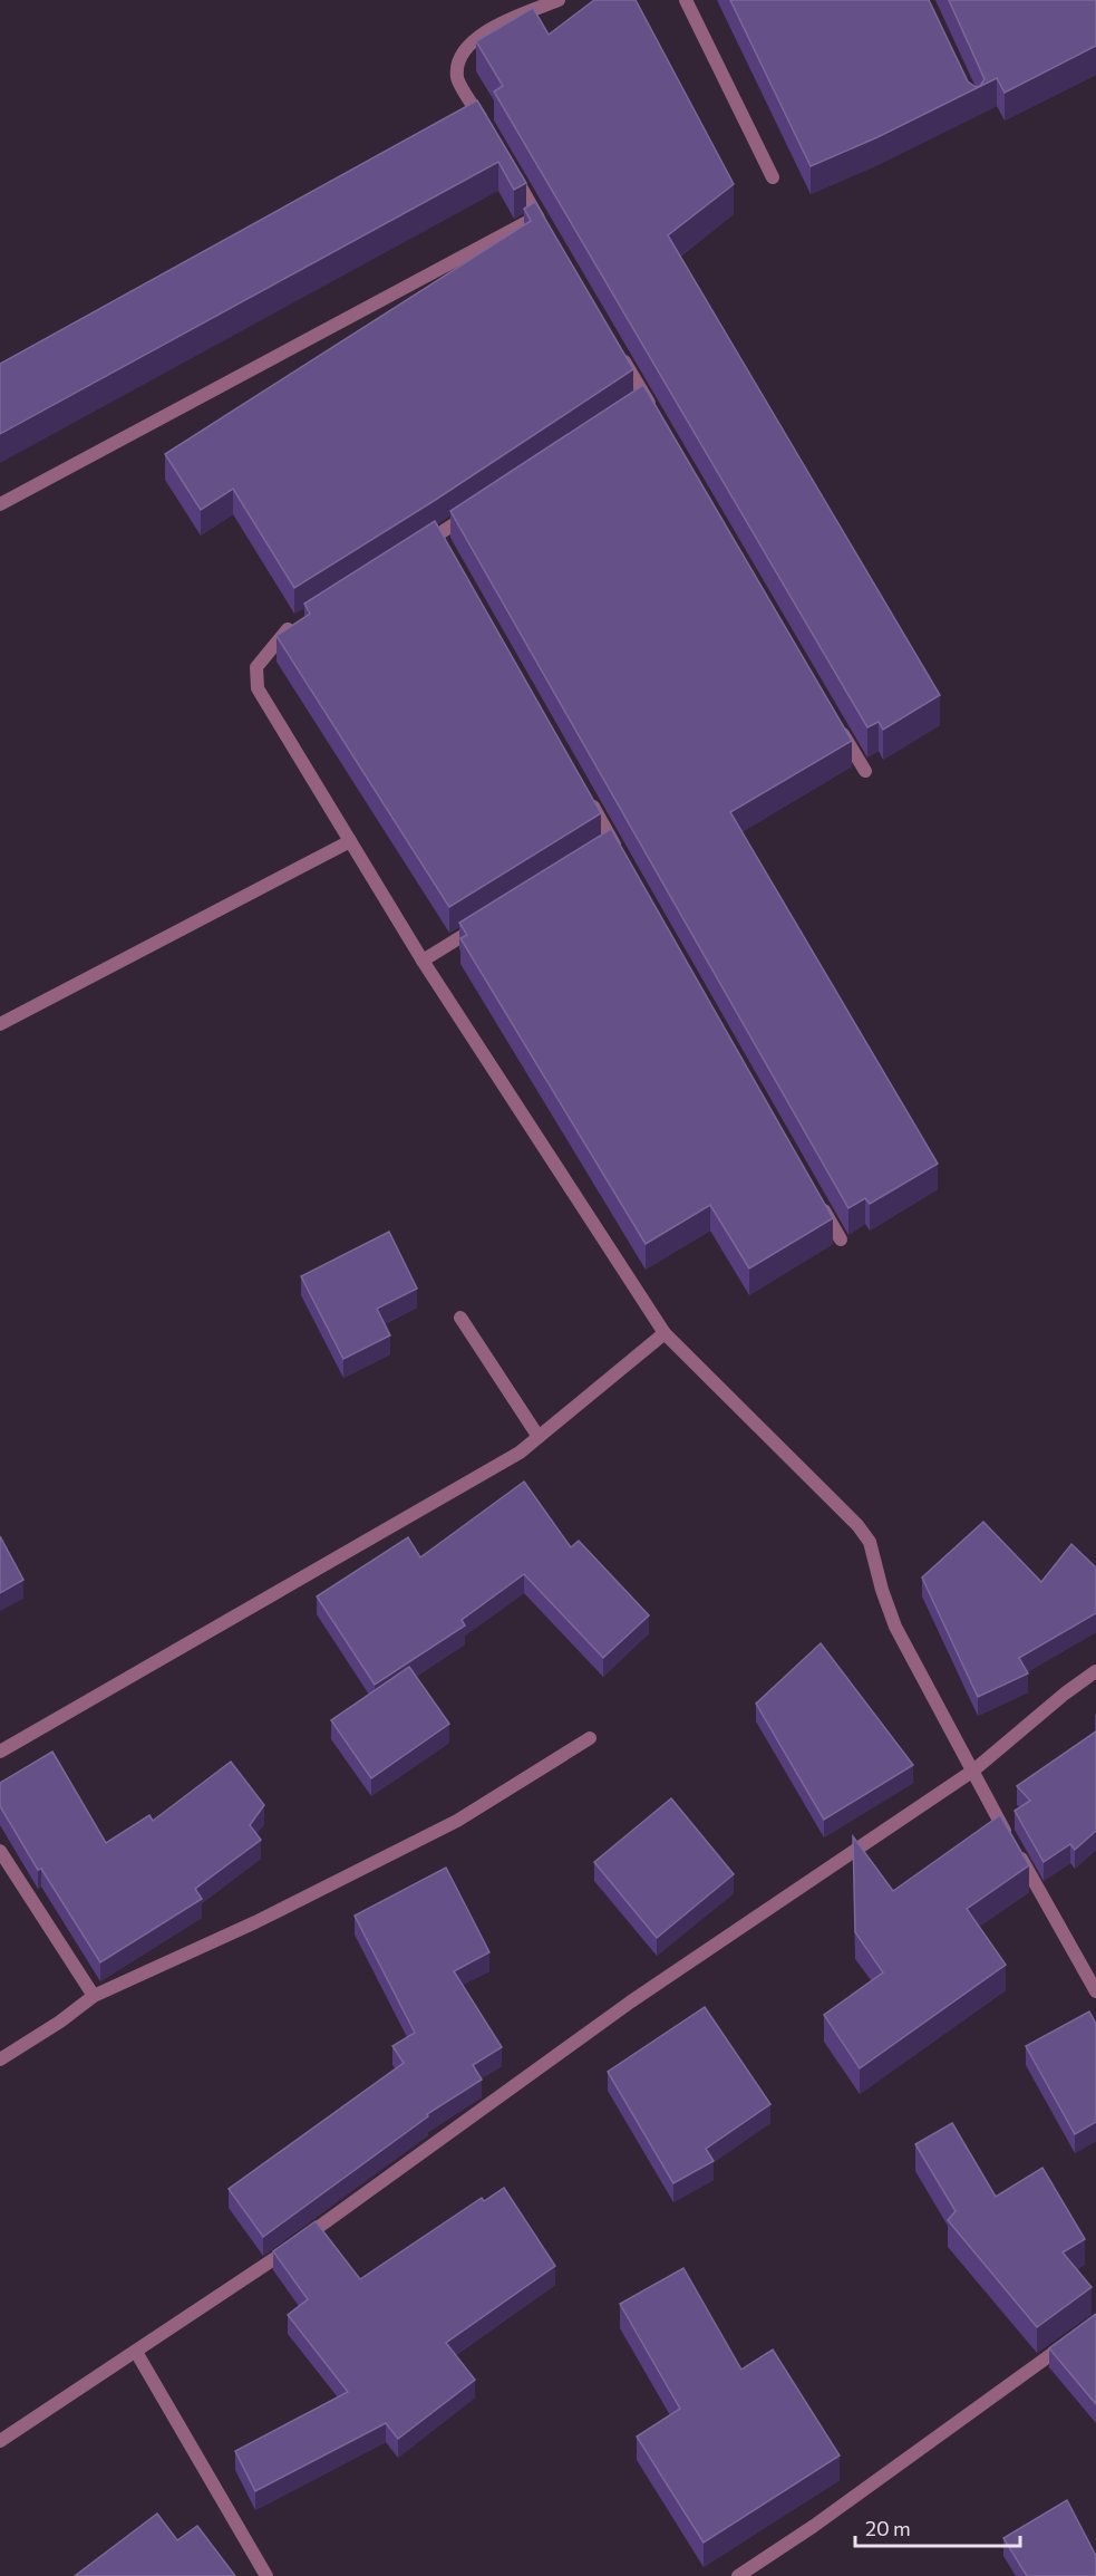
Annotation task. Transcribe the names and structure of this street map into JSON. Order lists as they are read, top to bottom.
{
  "scale_bar": "20 m"
}
